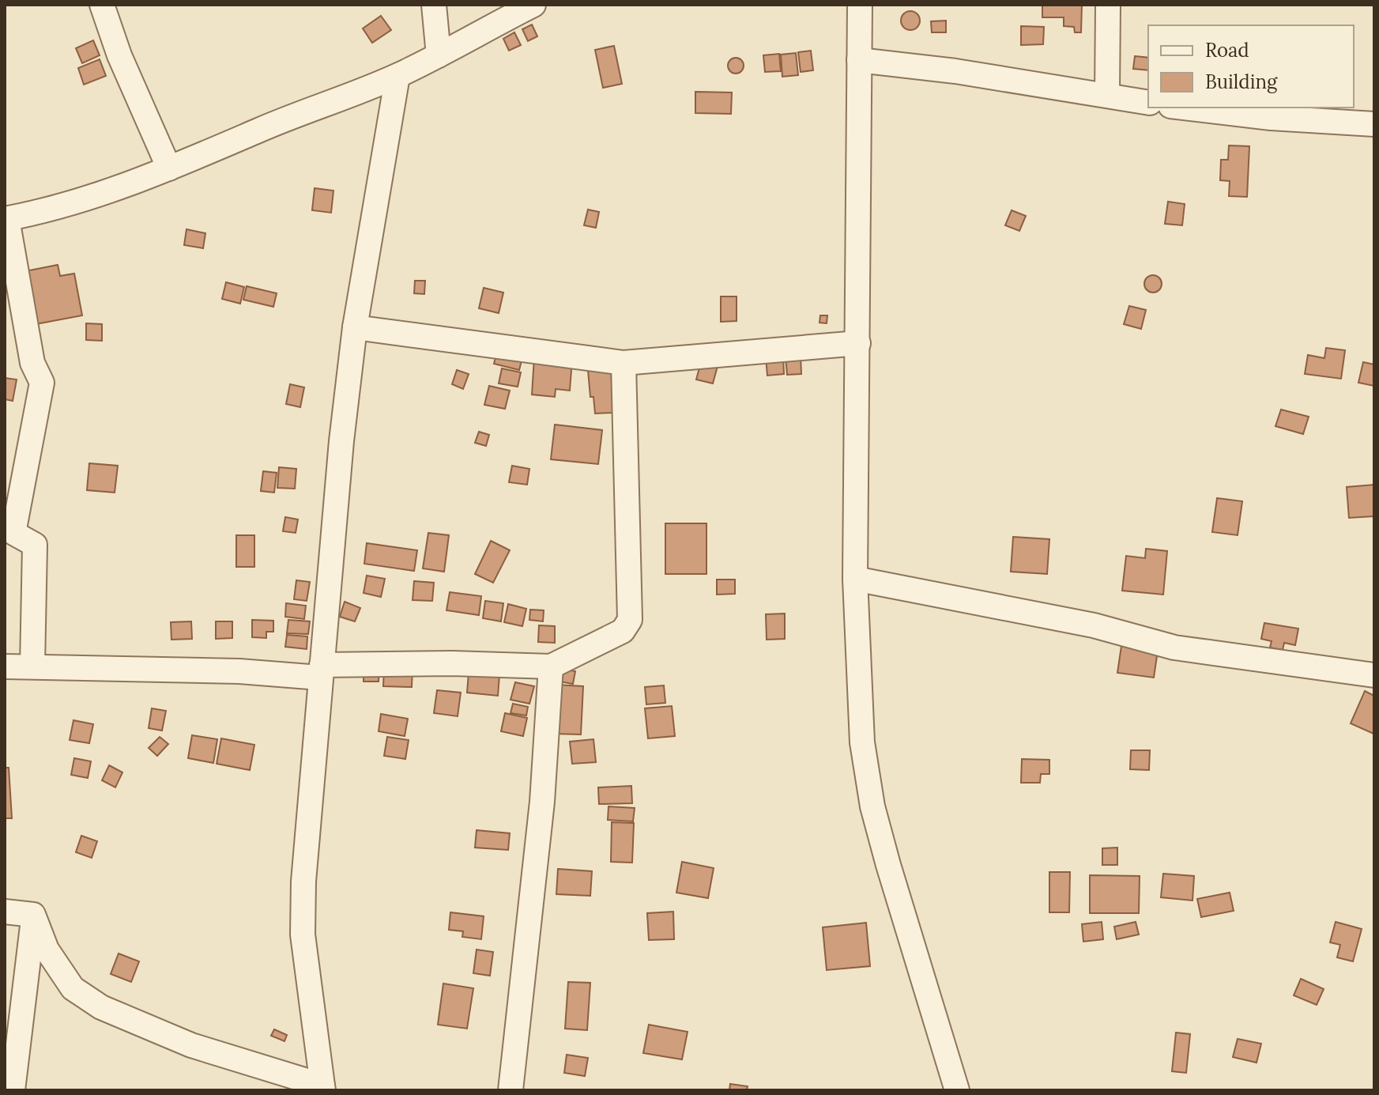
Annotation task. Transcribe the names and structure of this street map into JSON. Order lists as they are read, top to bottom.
{
  "legend": ["Road", "Building"]
}
